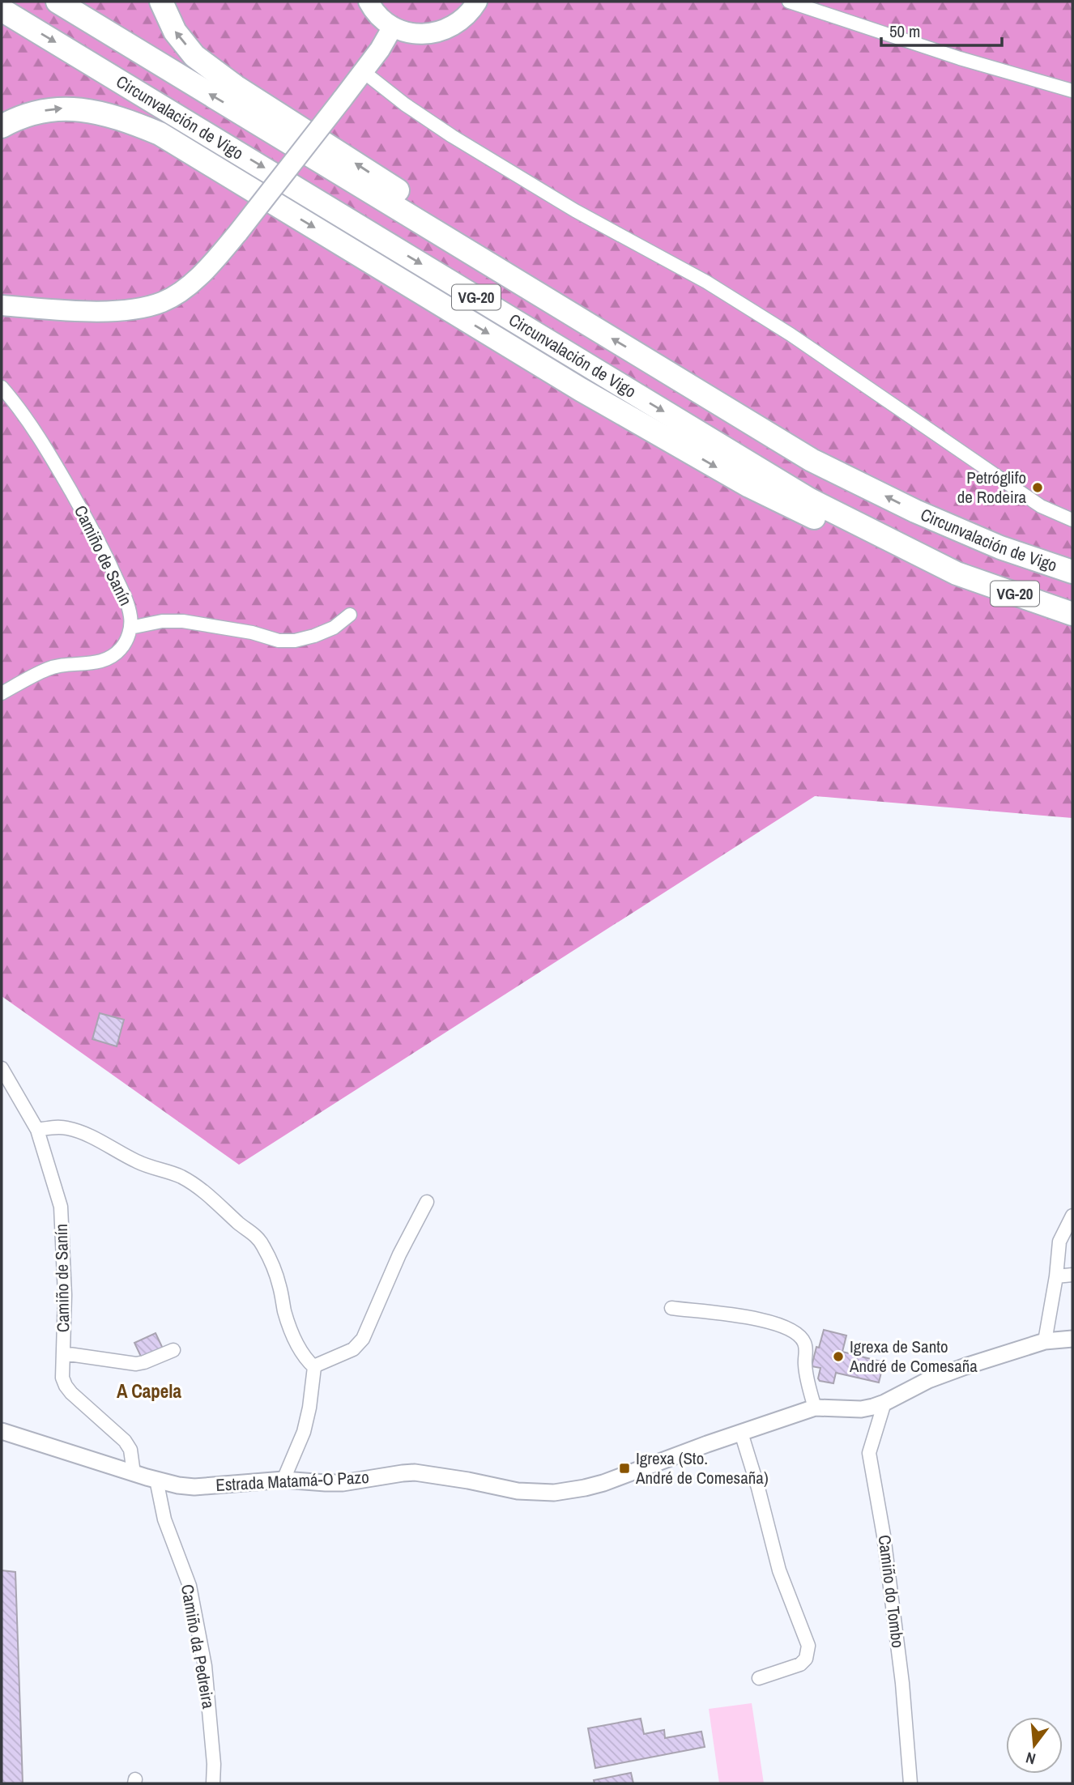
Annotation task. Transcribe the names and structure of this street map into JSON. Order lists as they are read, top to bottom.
{
  "streets": {
    "highway": ["Circunvalación de Vigo", "VG-20"],
    "street": [
      "Camiño de Sanín",
      "Estrada Matamá-O Pazo",
      "Camiño do Tombo",
      "Camiño da Pedreira"
    ]
  },
  "crossings": [
    ["Camiño de Sanín", "Estrada Matamá-O Pazo"],
    ["Estrada Matamá-O Pazo", "Camiño do Tombo"],
    ["Estrada Matamá-O Pazo", "Camiño da Pedreira"]
  ],
  "districts": ["A Capela"],
  "places": {
    "other": ["Petróglifo de Rodeira", "Igrexa de Santo André de Comesaña"],
    "transit": ["Igrexa (Sto. André de Comesaña)"]
  },
  "scale_bar": "50 m",
  "north": "bottom"
}
